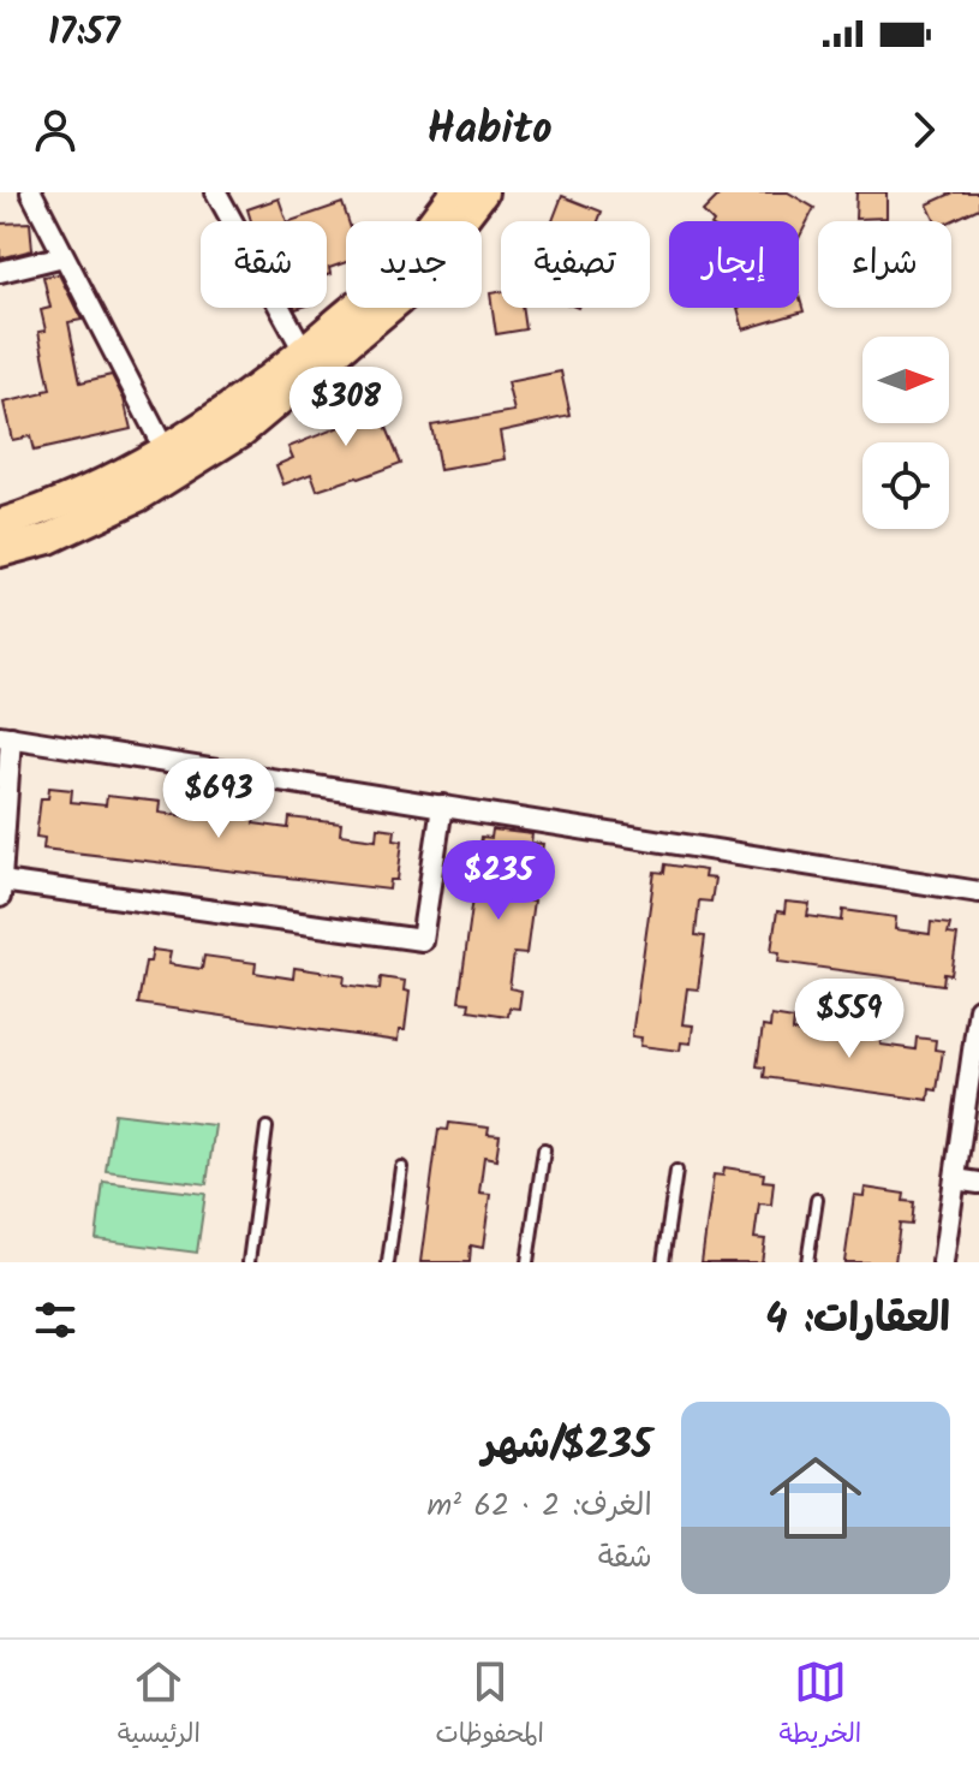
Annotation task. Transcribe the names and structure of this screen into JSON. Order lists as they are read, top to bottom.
{
  "north": "right",
  "page": {
    "status": "17:57",
    "header": "Habito",
    "chip": [
      "شراء",
      "إيجار",
      "تصفية",
      "جديد",
      "شقة"
    ],
    "price": [
      "$308",
      "$693",
      "$235",
      "$559"
    ],
    "heading": "العقارات: 4",
    "list": [
      {
        "name": "$235/شهر",
        "note": "الغرف: 2 · 62 m² · شقة"
      }
    ],
    "tabs": ["الخريطة", "المحفوظات", "الرئيسية"]
  }
}
